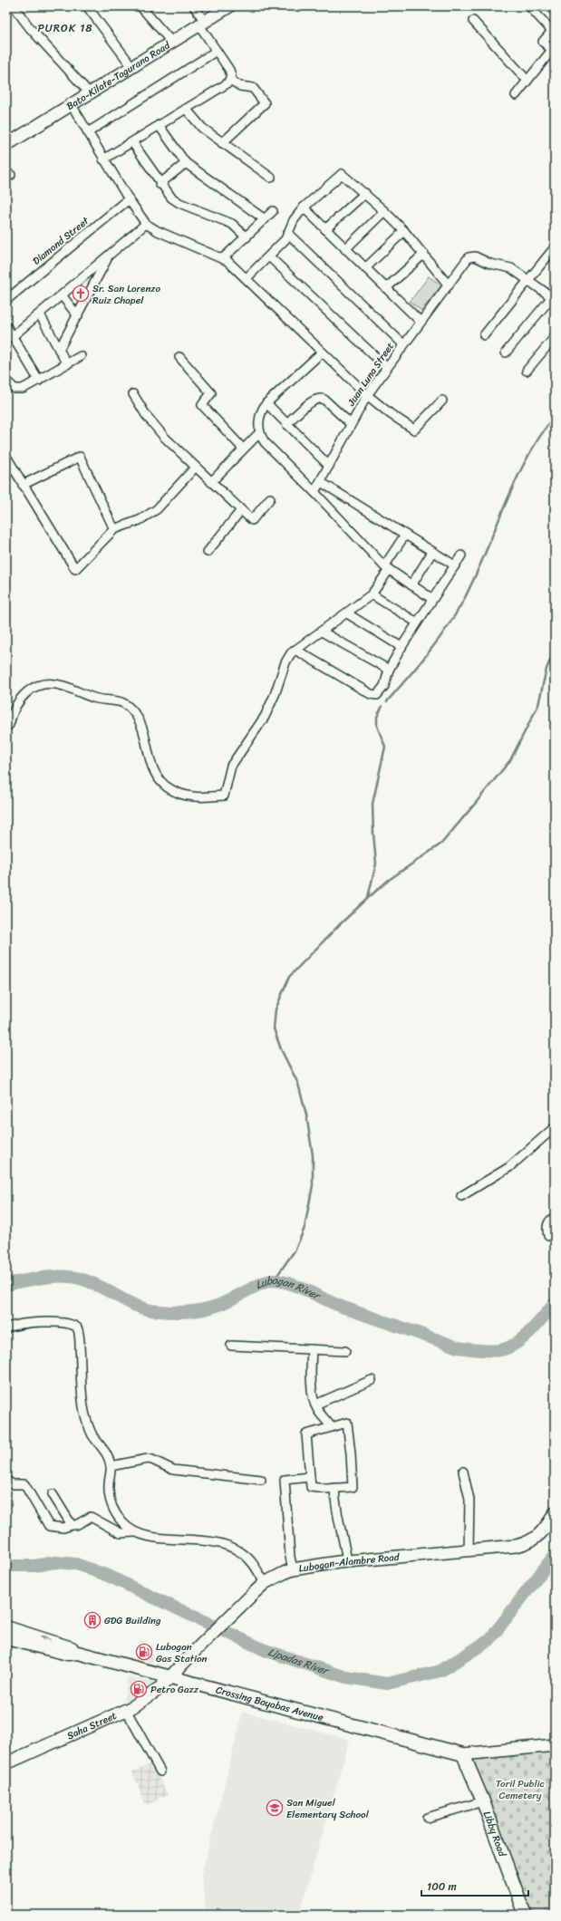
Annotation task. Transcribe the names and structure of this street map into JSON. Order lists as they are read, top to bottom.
{
  "streets": {
    "main road": ["Crossing Bayabas Avenue", "Libby Road"],
    "street": [
      "Bato-Kilate-Tagurano Road",
      "Diamond Street",
      "Juan Luna Street",
      "Lubogan-Alambre Road",
      "Saha Street"
    ]
  },
  "crossings": [
    ["Lubogan-Alambre Road", "Crossing Bayabas Avenue"],
    ["Lubogan-Alambre Road", "Saha Street"],
    ["Crossing Bayabas Avenue", "Saha Street"],
    ["Crossing Bayabas Avenue", "Libby Road"]
  ],
  "districts": ["PUROK 18"],
  "water": ["Lubogan River", "Lipadas River"],
  "parks": ["Toril Public Cemetery"],
  "places": {
    "church": ["Sr. San Lorenzo Ruiz Chapel"],
    "building": ["GDG Building"],
    "fuel station": ["Lubogan Gas Station", "Petro Gazz"],
    "school or university": ["San Miguel Elementary School"]
  },
  "scale_bar": "100 m"
}
